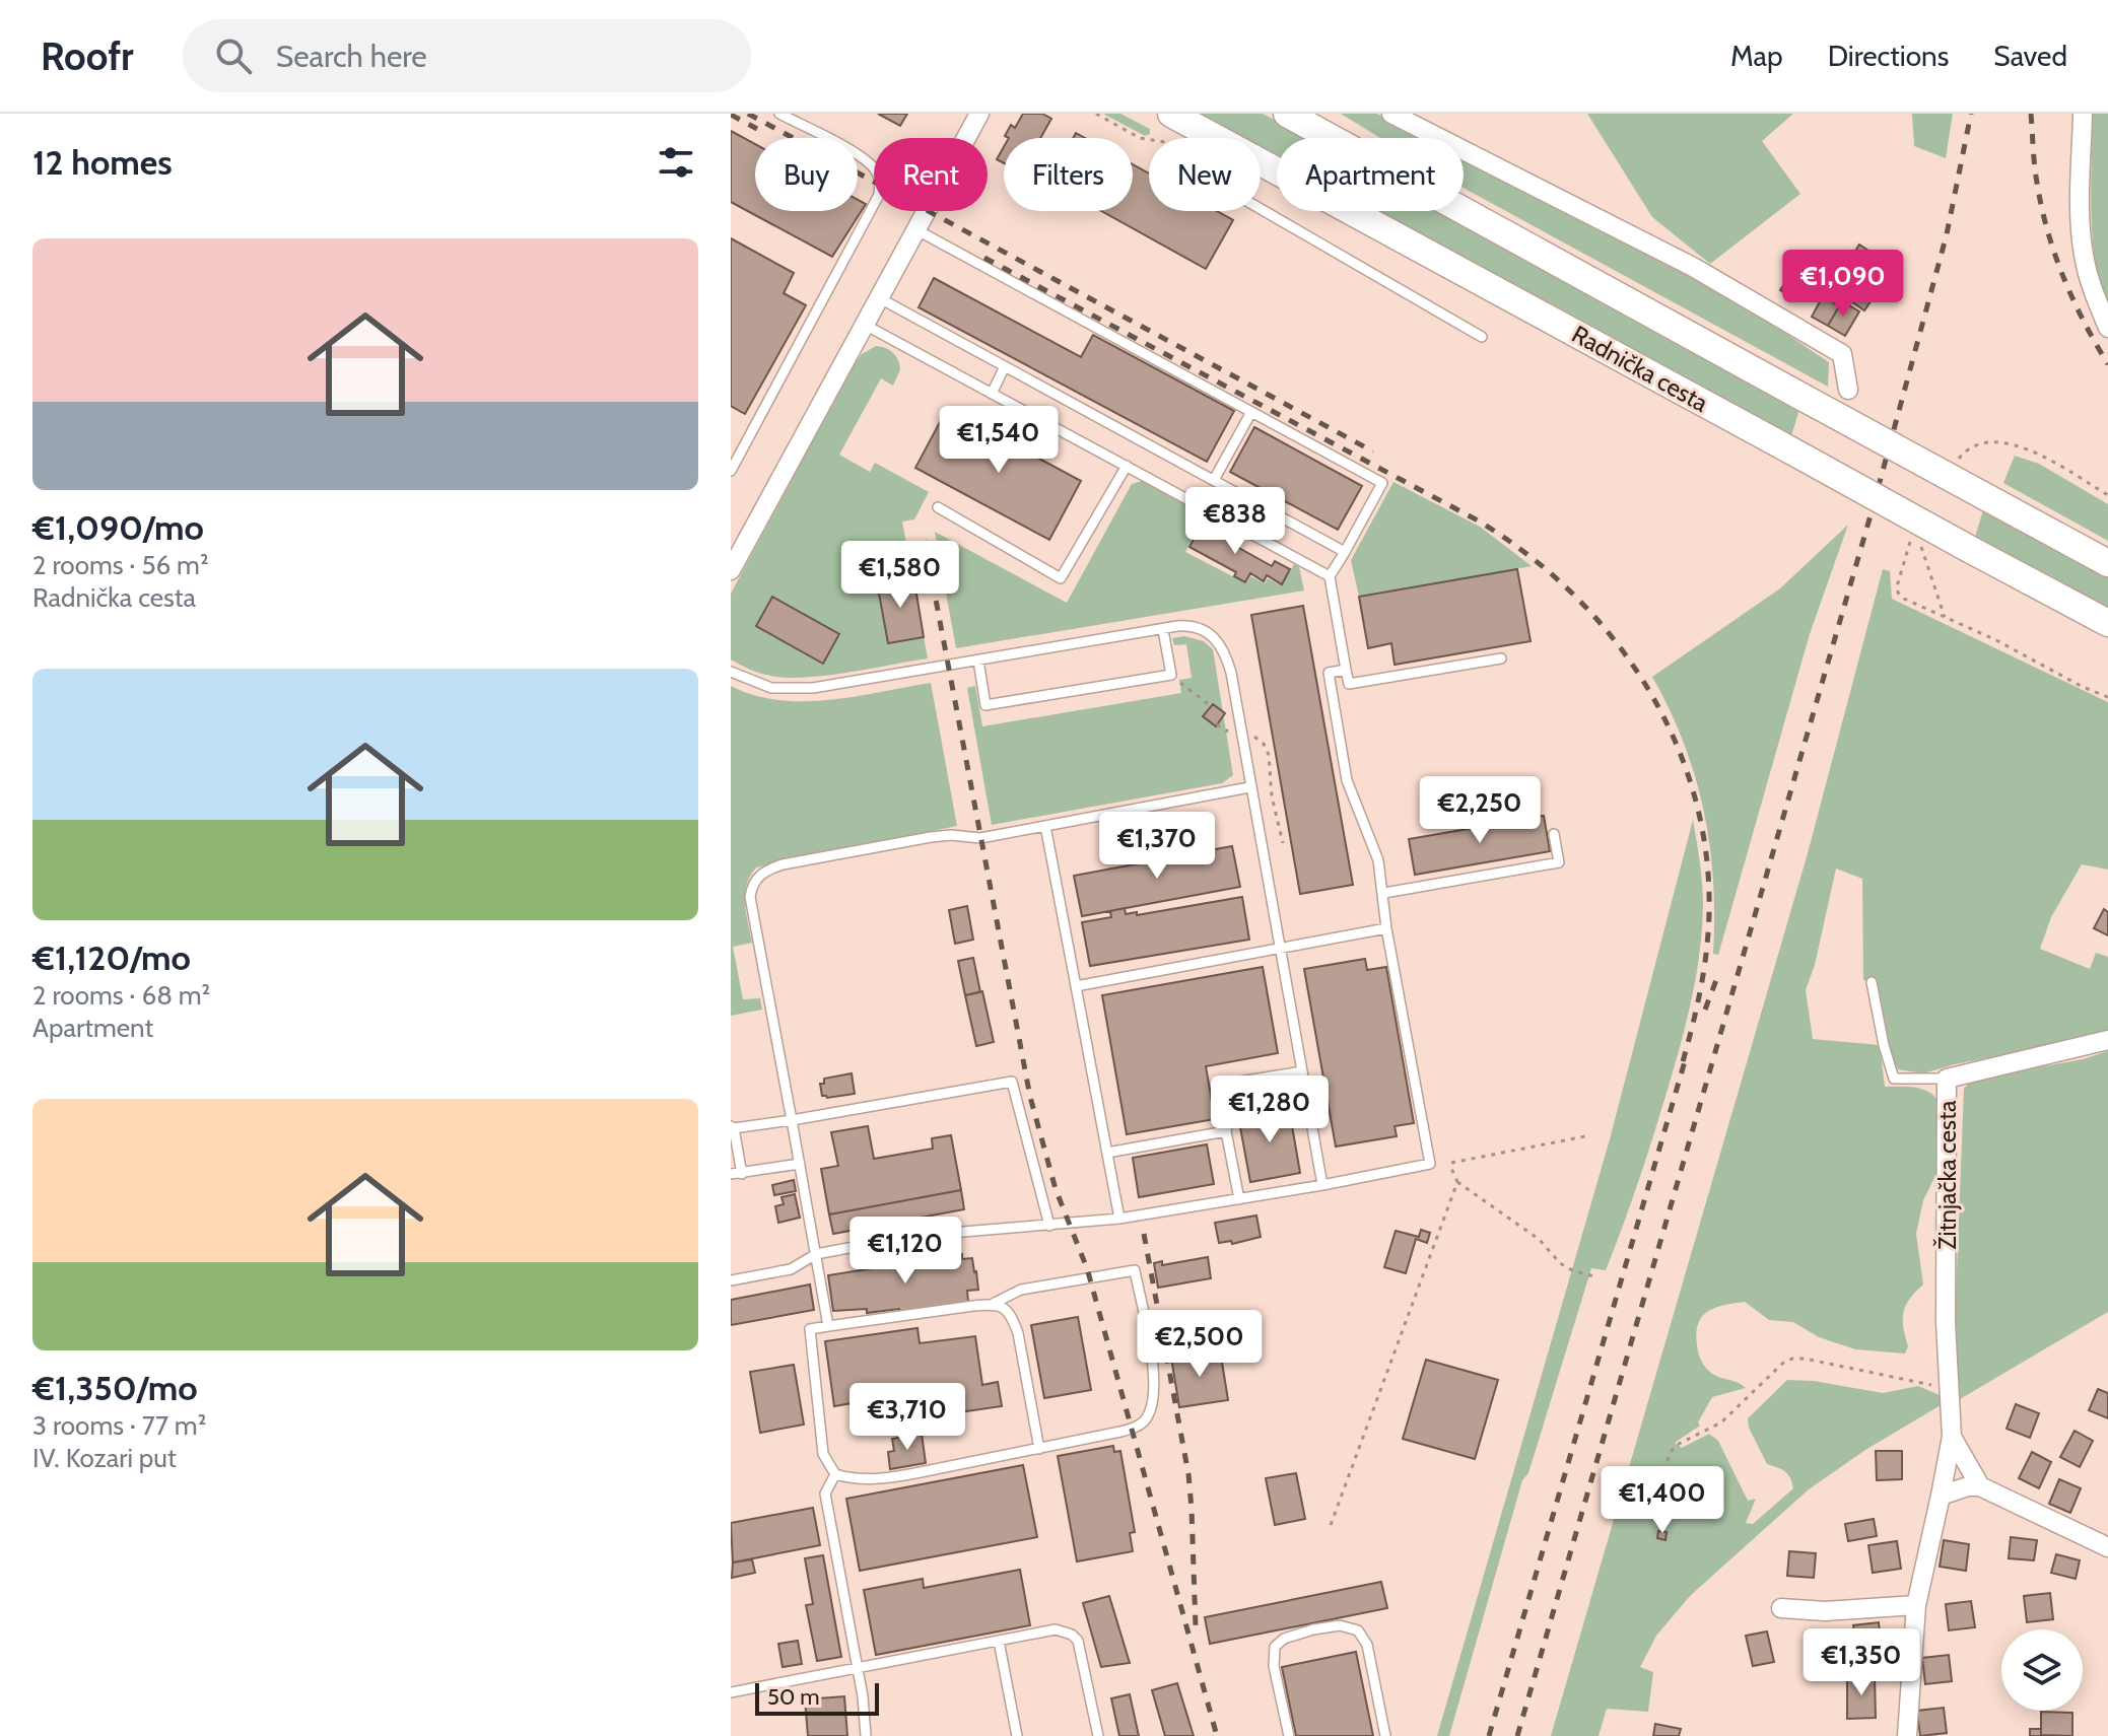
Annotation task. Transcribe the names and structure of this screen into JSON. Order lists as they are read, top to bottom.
{
  "streets": {
    "main road": ["Radnička cesta"],
    "street": ["Žitnjačka cesta"]
  },
  "scale_bar": "50 m",
  "page": {
    "header": "Roofr",
    "search": "Search here",
    "nav": ["Map", "Directions", "Saved"],
    "heading": "12 homes",
    "chip": [
      "Buy",
      "Rent",
      "Filters",
      "New",
      "Apartment"
    ],
    "list": [
      {
        "name": "€1,090/mo",
        "note": "2 rooms · 56 m² · Radnička cesta"
      },
      {
        "name": "€1,120/mo",
        "note": "2 rooms · 68 m² · Apartment"
      },
      {
        "name": "€1,350/mo",
        "note": "3 rooms · 77 m² · IV. Kozari put"
      }
    ],
    "price": [
      "€1,090",
      "€1,540",
      "€838",
      "€1,580",
      "€2,250",
      "€1,370",
      "€1,280",
      "€1,120",
      "€2,500",
      "€3,710",
      "€1,400",
      "€1,350"
    ],
    "scale": "50 m"
  }
}
